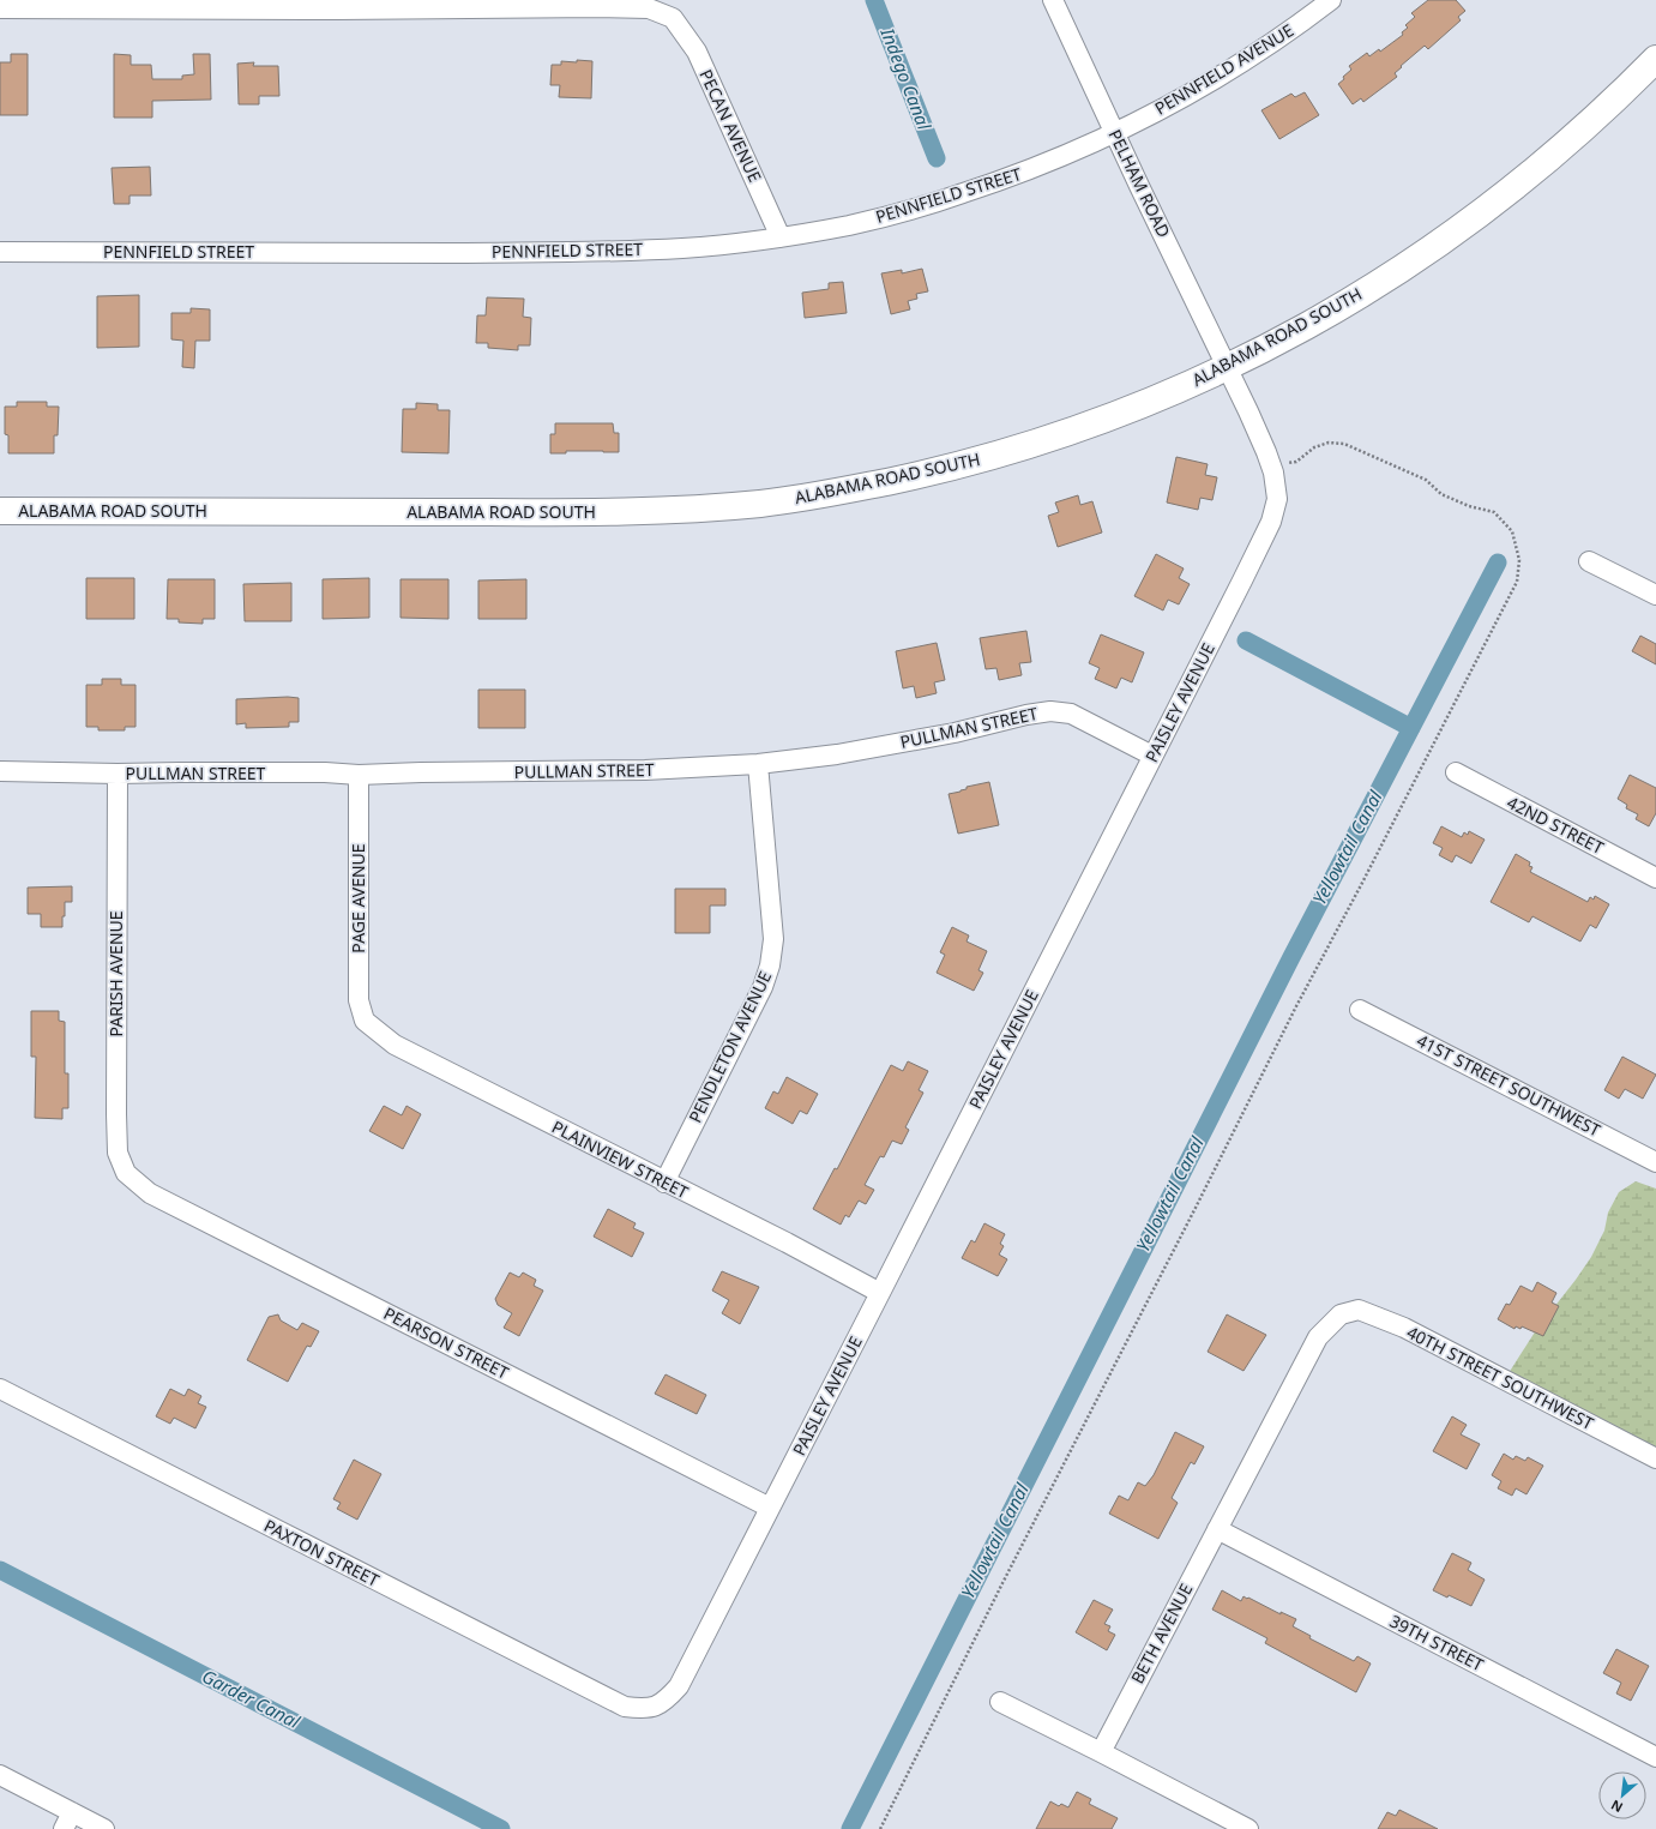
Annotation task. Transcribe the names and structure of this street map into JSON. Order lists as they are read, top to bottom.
{
  "streets": {
    "street": [
      "PENNFIELD AVENUE",
      "PECAN AVENUE",
      "PELHAM ROAD",
      "PENNFIELD STREET",
      "ALABAMA ROAD SOUTH",
      "PAISLEY AVENUE",
      "PULLMAN STREET",
      "42ND STREET",
      "PAGE AVENUE",
      "PARISH AVENUE",
      "PENDLETON AVENUE",
      "41ST STREET SOUTHWEST",
      "PLAINVIEW STREET",
      "PEARSON STREET",
      "40TH STREET SOUTHWEST",
      "PAXTON STREET",
      "BETH AVENUE",
      "39TH STREET"
    ]
  },
  "crossings": [
    ["PENNFIELD AVENUE", "PELHAM ROAD"],
    ["PENNFIELD AVENUE", "PENNFIELD STREET"],
    ["PECAN AVENUE", "PENNFIELD STREET"],
    ["PELHAM ROAD", "PENNFIELD STREET"],
    ["PELHAM ROAD", "ALABAMA ROAD SOUTH"],
    ["PELHAM ROAD", "PAISLEY AVENUE"],
    ["ALABAMA ROAD SOUTH", "PAISLEY AVENUE"],
    ["PAISLEY AVENUE", "PULLMAN STREET"],
    ["PAISLEY AVENUE", "PLAINVIEW STREET"],
    ["PAISLEY AVENUE", "PEARSON STREET"],
    ["PAISLEY AVENUE", "PAXTON STREET"],
    ["PULLMAN STREET", "PAGE AVENUE"],
    ["PULLMAN STREET", "PARISH AVENUE"],
    ["PULLMAN STREET", "PENDLETON AVENUE"],
    ["PAGE AVENUE", "PLAINVIEW STREET"],
    ["PARISH AVENUE", "PEARSON STREET"],
    ["PENDLETON AVENUE", "PLAINVIEW STREET"],
    ["40TH STREET SOUTHWEST", "BETH AVENUE"],
    ["BETH AVENUE", "39TH STREET"]
  ],
  "water": ["Indego Canal", "Yellowtail Canal", "Garder Canal"],
  "north": "bottom left"
}
